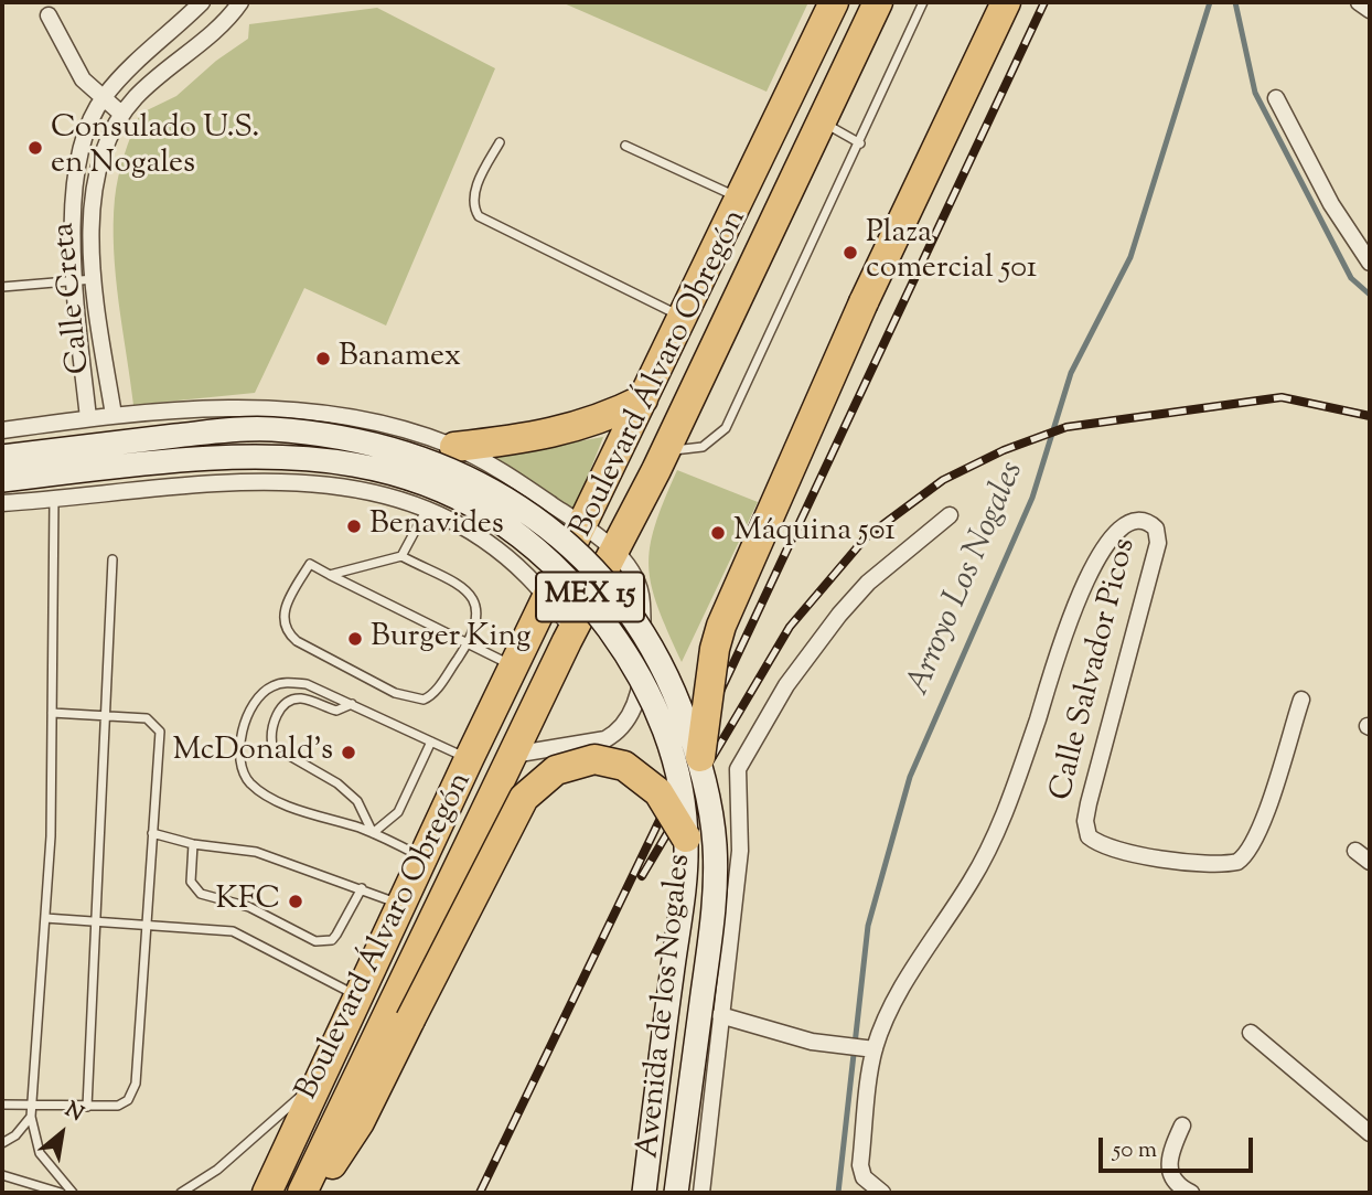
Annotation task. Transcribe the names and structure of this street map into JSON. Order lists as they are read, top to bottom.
{
  "streets": {
    "highway": ["Boulevard Álvaro Obregón", "MEX 15"],
    "main road": ["Avenida de los Nogales"],
    "street": ["Calle Creta", "Calle Salvador Picos"]
  },
  "crossings": [
    ["Boulevard Álvaro Obregón", "Avenida de los Nogales"]
  ],
  "water": ["Arroyo Los Nogales"],
  "places": [
    "Consulado U.S. en Nogales",
    "Plaza comercial 501",
    "Banamex",
    "Benavides",
    "Máquina 501",
    "Burger King",
    "McDonald's",
    "KFC"
  ],
  "scale_bar": "50 m",
  "north": "top right"
}
